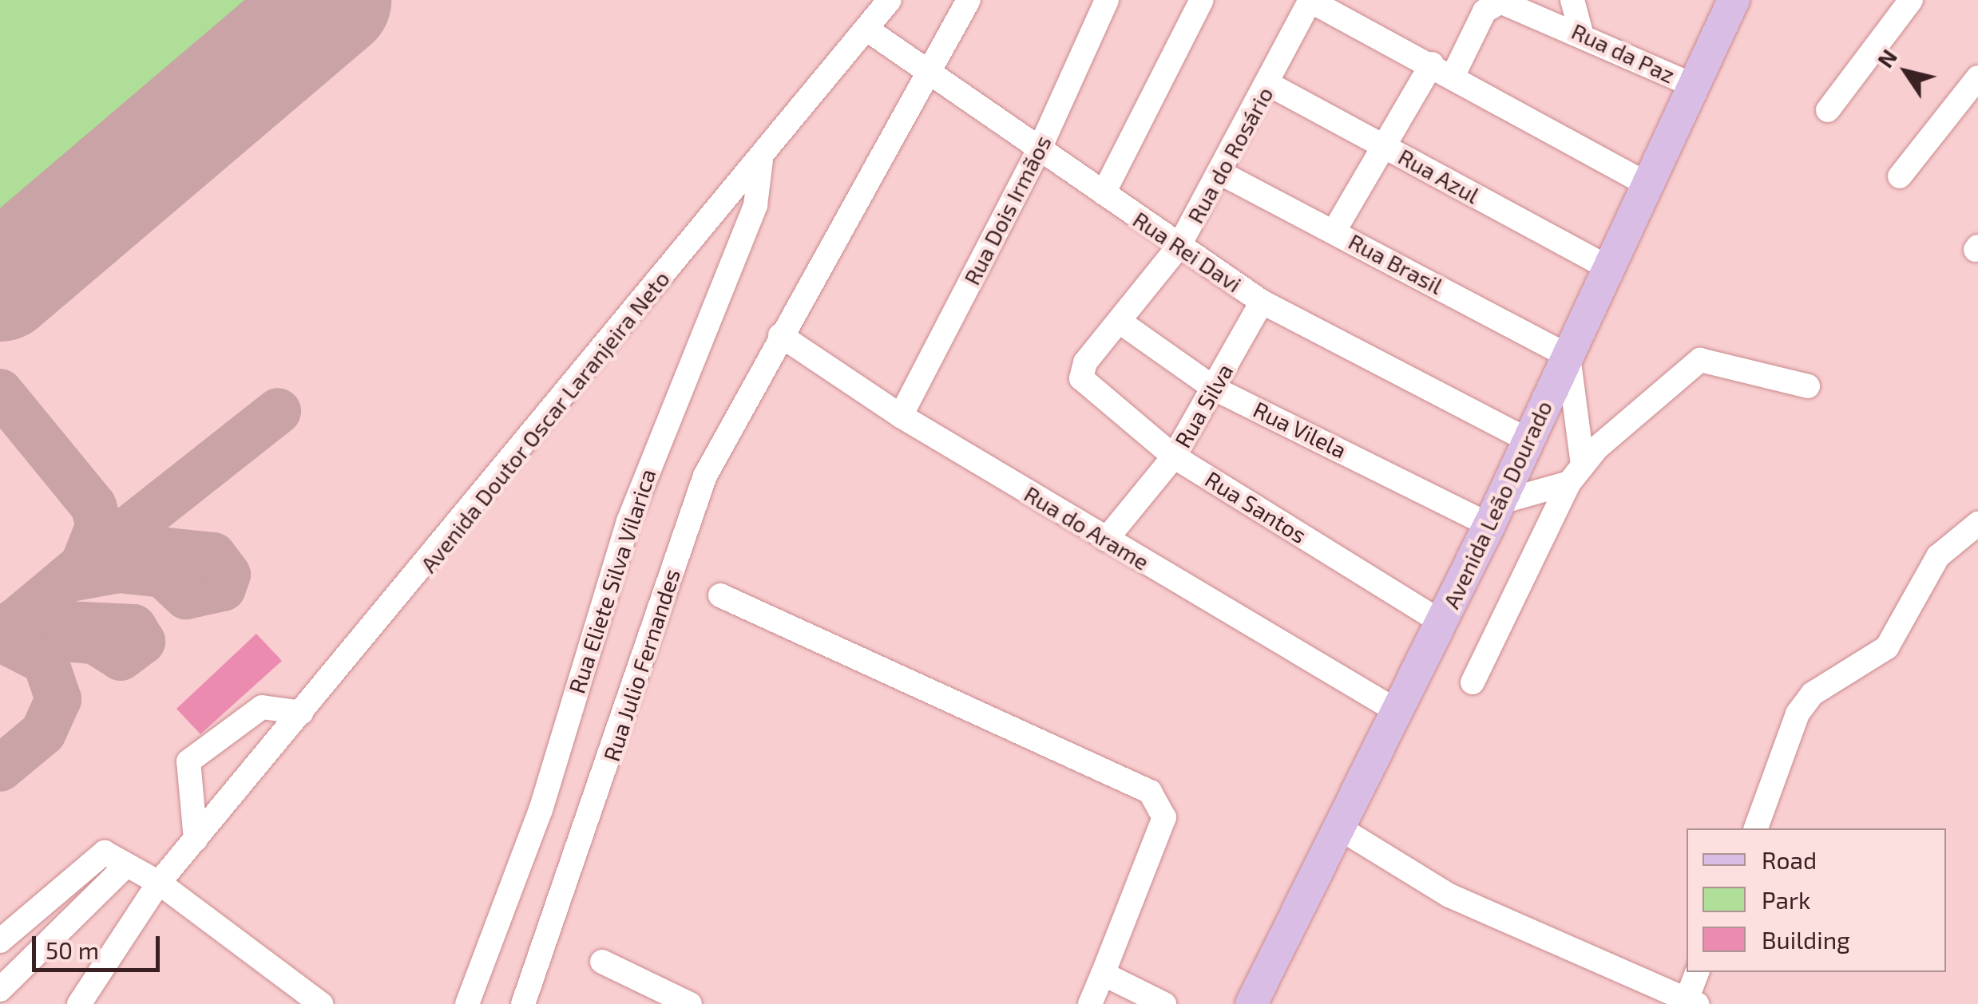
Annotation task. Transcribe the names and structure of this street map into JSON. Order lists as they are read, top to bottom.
{
  "streets": {
    "main road": ["Avenida Leão Dourado"],
    "street": [
      "Rua da Paz",
      "Rua do Rosário",
      "Rua Azul",
      "Rua Dois Irmãos",
      "Rua Rei Davi",
      "Rua Brasil",
      "Rua Silva",
      "Avenida Doutor Oscar Laranjeira Neto",
      "Rua Vilela",
      "Rua Santos",
      "Rua do Arame",
      "Rua Eliete Silva Vilarica",
      "Rua Julio Fernandes"
    ]
  },
  "crossings": [
    ["Rua da Paz", "Avenida Leão Dourado"],
    ["Rua do Rosário", "Rua Azul"],
    ["Rua do Rosário", "Rua Rei Davi"],
    ["Rua do Rosário", "Rua Brasil"],
    ["Rua do Rosário", "Rua Vilela"],
    ["Rua do Rosário", "Rua Santos"],
    ["Rua Azul", "Avenida Leão Dourado"],
    ["Rua Dois Irmãos", "Rua Rei Davi"],
    ["Rua Dois Irmãos", "Rua do Arame"],
    ["Rua Rei Davi", "Rua Silva"],
    ["Rua Rei Davi", "Avenida Doutor Oscar Laranjeira Neto"],
    ["Rua Rei Davi", "Avenida Leão Dourado"],
    ["Rua Rei Davi", "Rua Julio Fernandes"],
    ["Rua Brasil", "Avenida Leão Dourado"],
    ["Rua Silva", "Rua Vilela"],
    ["Rua Silva", "Rua Santos"],
    ["Rua Silva", "Rua do Arame"],
    ["Avenida Doutor Oscar Laranjeira Neto", "Rua Eliete Silva Vilarica"],
    ["Rua Vilela", "Avenida Leão Dourado"],
    ["Avenida Leão Dourado", "Rua Santos"],
    ["Avenida Leão Dourado", "Rua do Arame"],
    ["Rua do Arame", "Rua Julio Fernandes"]
  ],
  "legend": ["Road", "Park", "Building"],
  "scale_bar": "50 m",
  "north": "top left"
}
